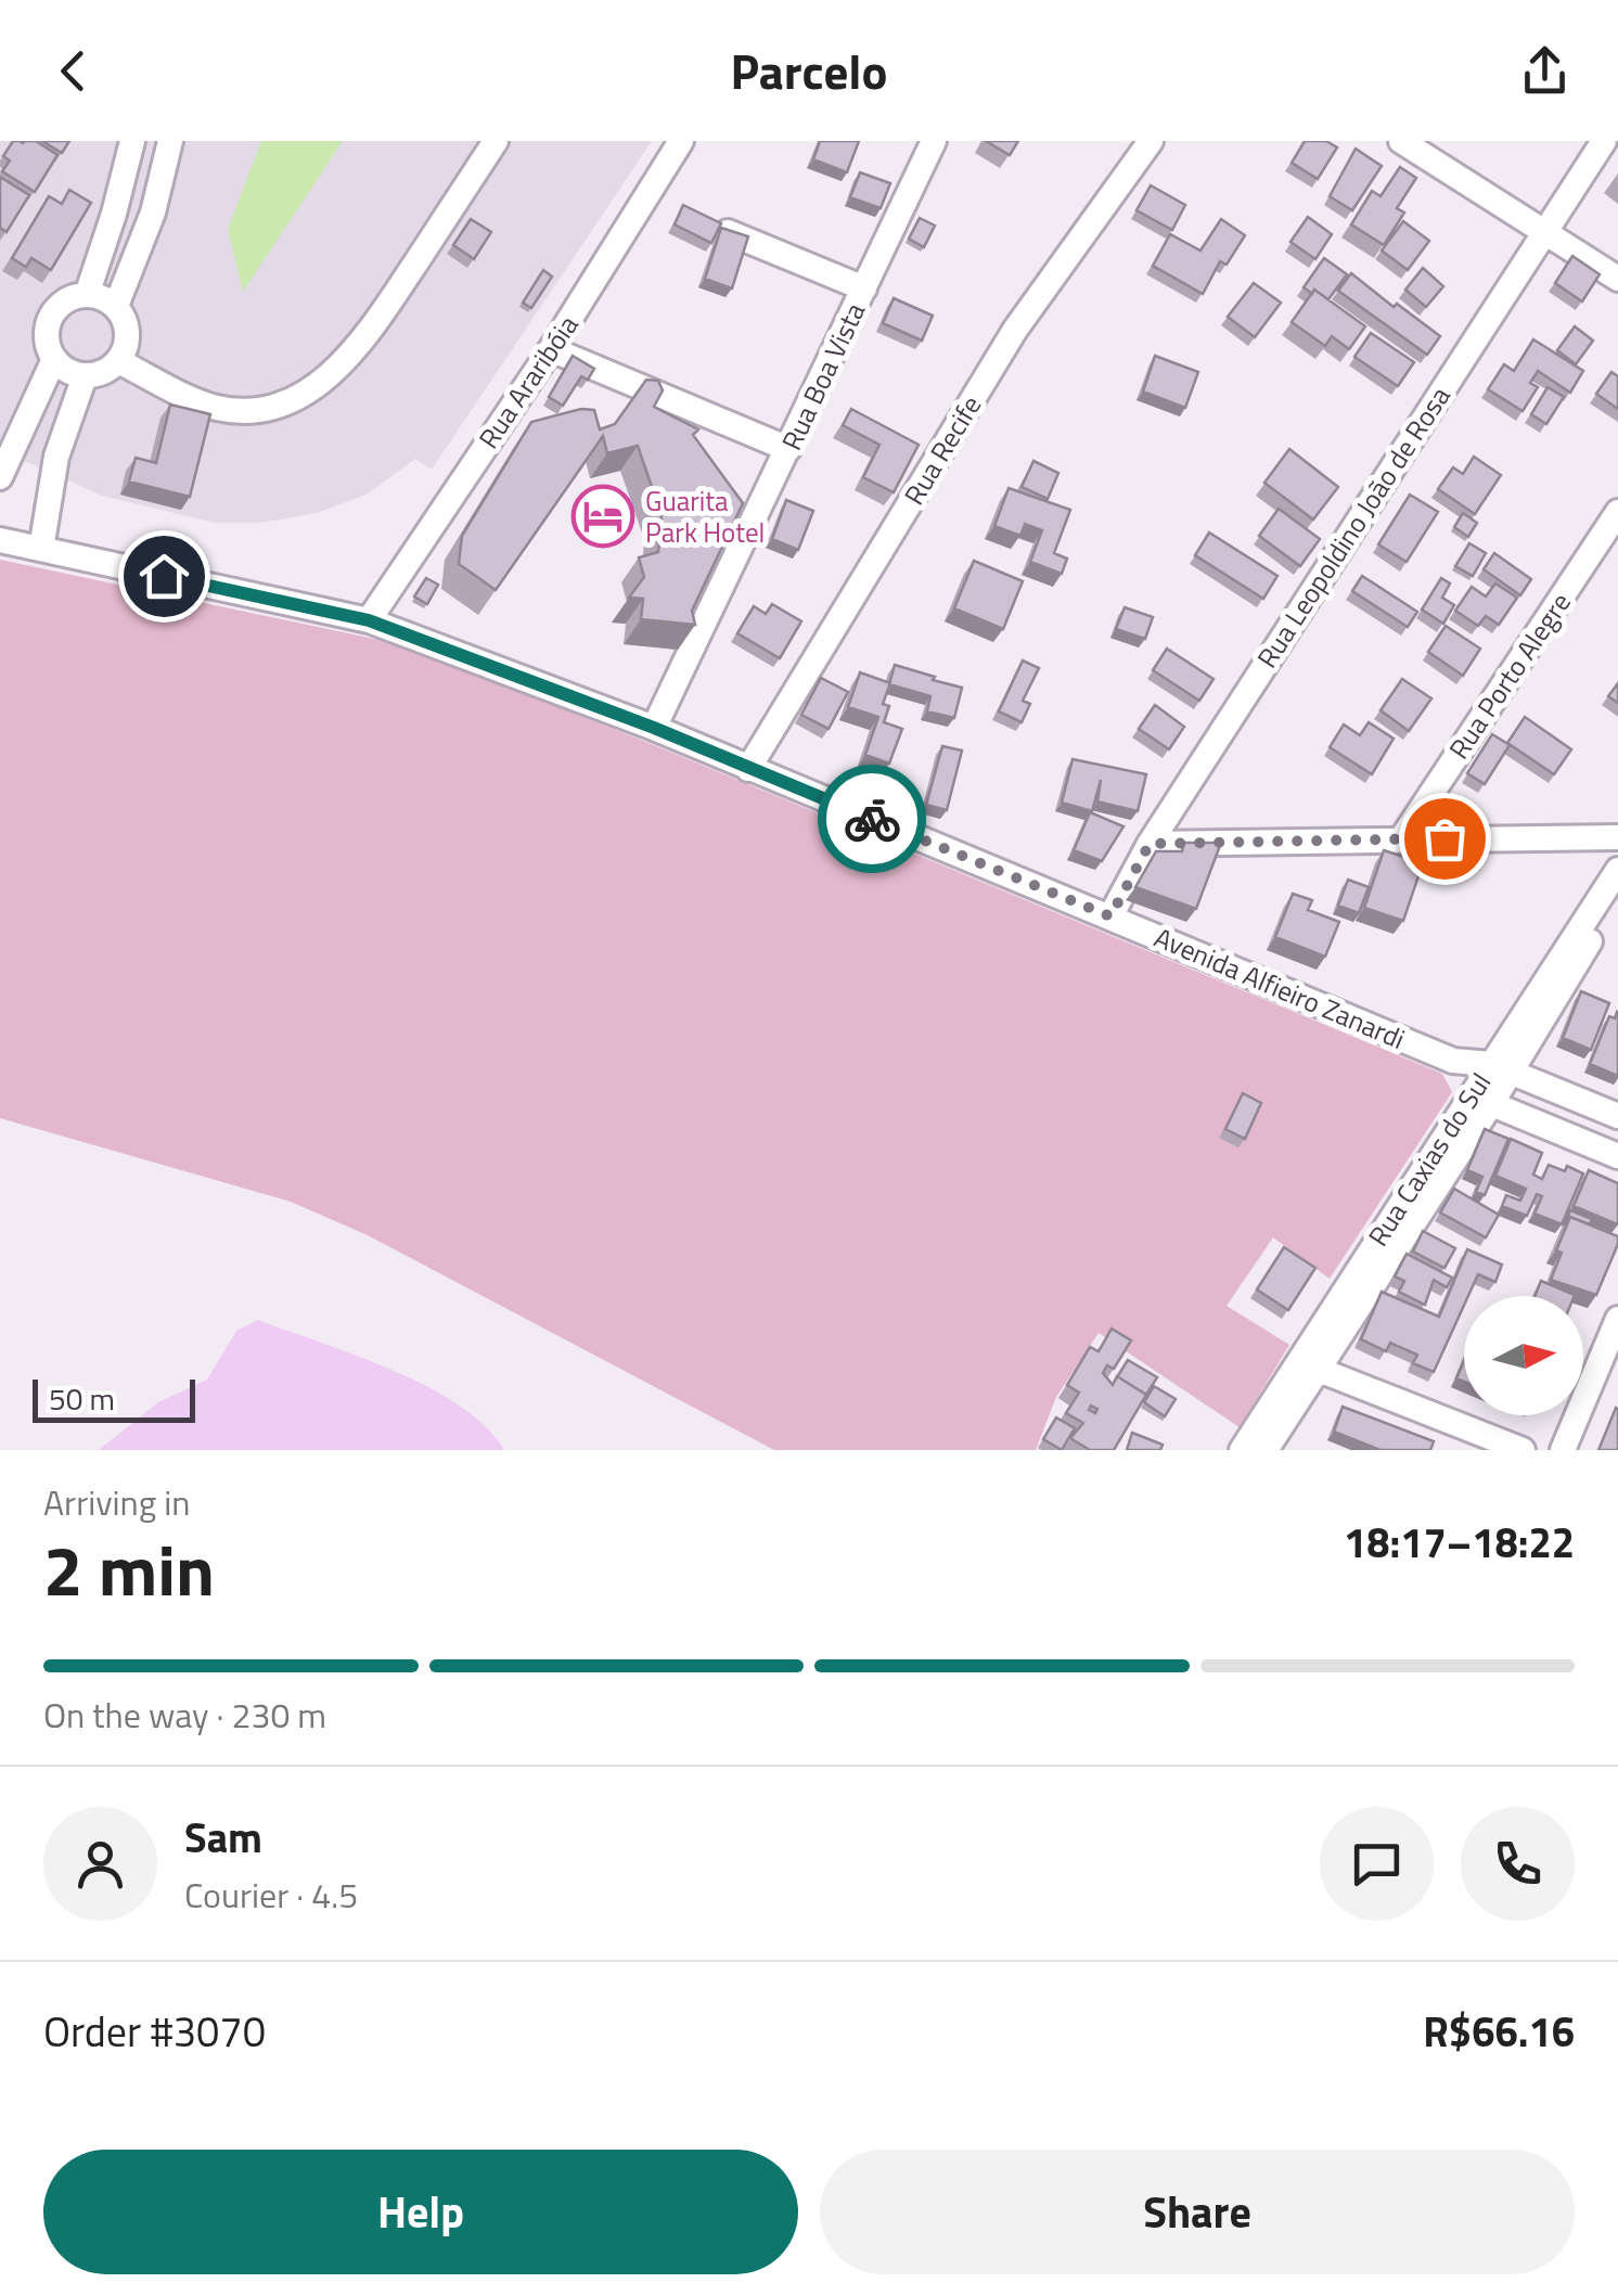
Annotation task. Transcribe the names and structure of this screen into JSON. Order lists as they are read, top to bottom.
{
  "streets": {
    "street": [
      "Rua Boa Vista",
      "Rua Araribóia",
      "Rua Recife",
      "Rua Leopoldino João de Rosa",
      "Rua Porto Alegre",
      "Avenida Alfieiro Zanardi",
      "Rua Caxias do Sul"
    ]
  },
  "crossings": [
    ["Rua Boa Vista", "Avenida Alfieiro Zanardi"],
    ["Rua Araribóia", "Avenida Alfieiro Zanardi"],
    ["Rua Recife", "Avenida Alfieiro Zanardi"],
    ["Rua Leopoldino João de Rosa", "Avenida Alfieiro Zanardi"],
    ["Avenida Alfieiro Zanardi", "Rua Caxias do Sul"]
  ],
  "places": {
    "hotel": ["Guarita Park Hotel"]
  },
  "scale_bar": "50 m",
  "north": "right",
  "page": {
    "header": "Parcelo",
    "scale": "50 m",
    "heading": ["2 min", "Arriving in", "18:17–18:22"],
    "panel": [
      "Sam",
      "Courier · 4.5",
      "Order #3070",
      "R$66.16"
    ],
    "bar": "On the way · 230 m",
    "buttons": ["Help", "Share"]
  }
}
